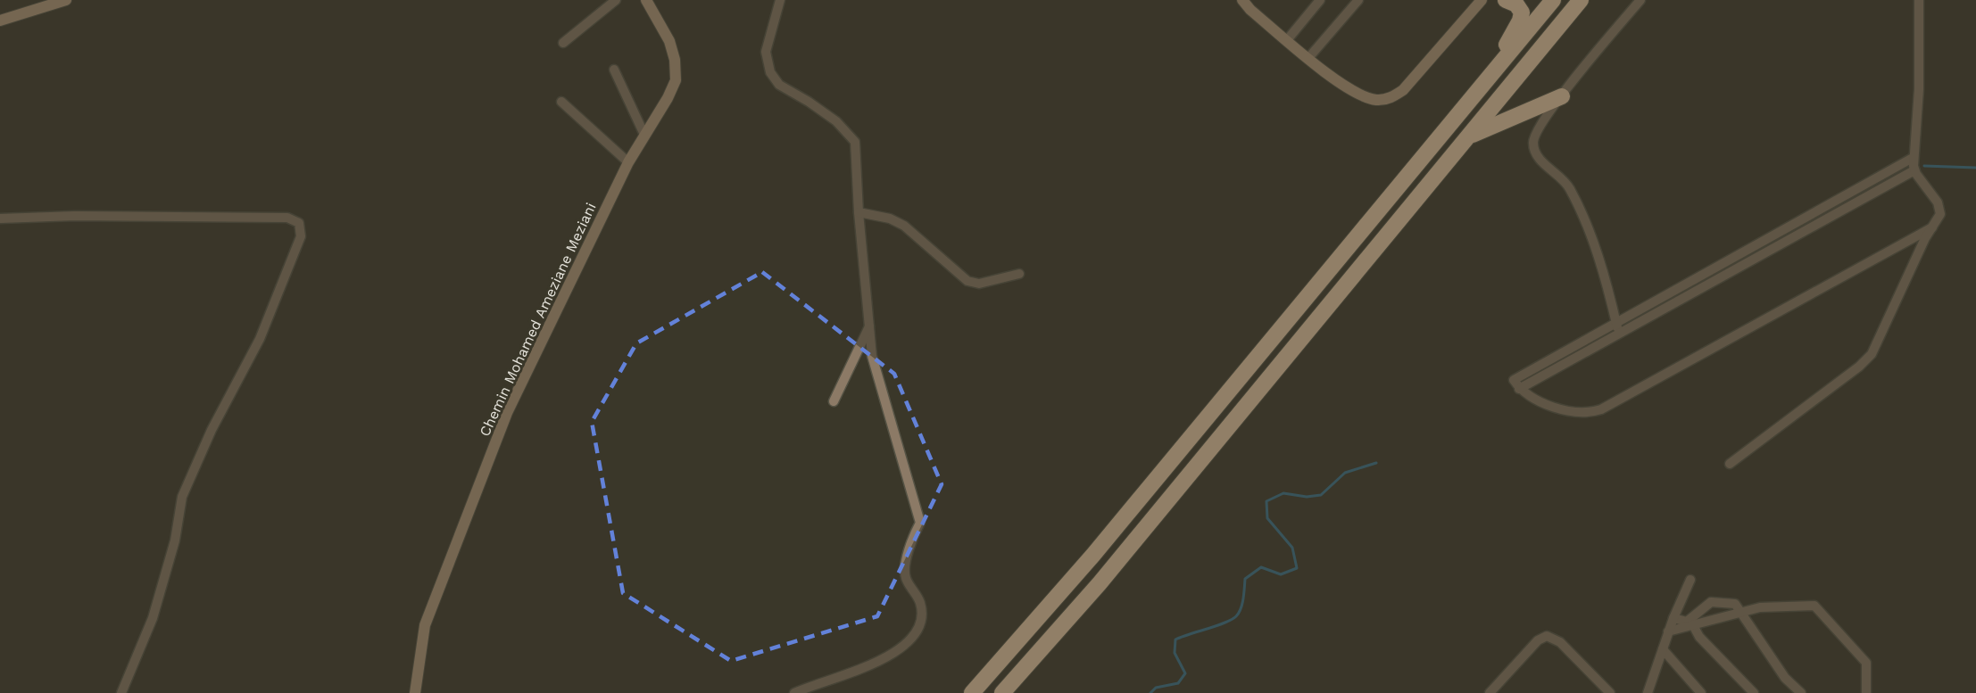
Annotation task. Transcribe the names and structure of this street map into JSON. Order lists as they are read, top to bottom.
{
  "streets": {
    "main road": ["Chemin Mohamed Ameziane Meziani"]
  }
}
